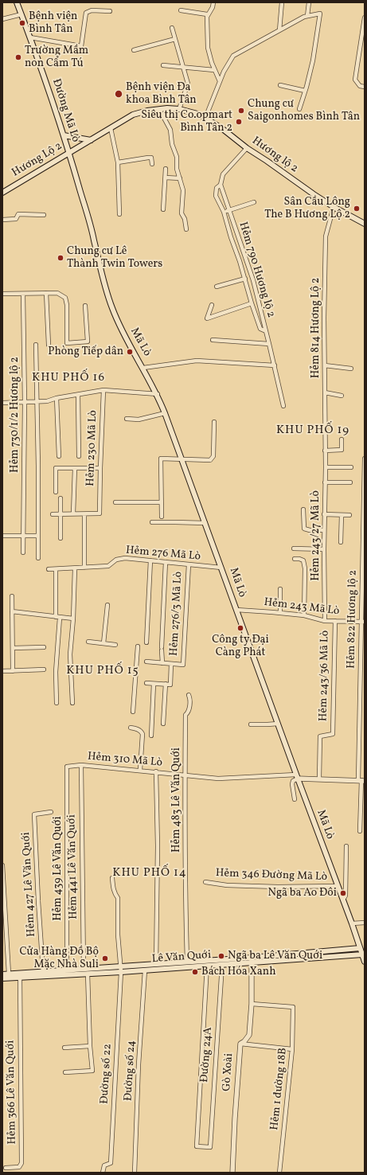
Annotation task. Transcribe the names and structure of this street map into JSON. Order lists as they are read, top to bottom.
{
  "streets": {
    "main road": [
      "Đường Mã Lò",
      "Hương lộ 2",
      "Hương Lộ 2",
      "Mã Lò",
      "Lê Văn Quới"
    ],
    "street": [
      "Hẻm 790 Hương lộ 2",
      "Hẻm 814 Hương Lộ 2",
      "Hẻm 730/1/2 Hương lộ 2",
      "Hẻm 230 Mã Lò",
      "Hẻm 243/27 Mã Lò",
      "Hẻm 276 Mã Lò",
      "Hẻm 243 Mã Lò",
      "Hẻm 276/3 Mã Lò",
      "Hẻm 822 Hương lộ 2",
      "Hẻm 243/36 Mã Lò",
      "Hẻm 310 Mã Lò",
      "Hẻm 483 Lê Văn Quới",
      "Hẻm 441 Lê Văn Quới",
      "Hẻm 439 Lê Văn Quới",
      "Hẻm 346 Đường Mã Lò",
      "Hẻm 427 Lê Văn Quới",
      "Đường 24A",
      "Đường số 24",
      "Gò Xoài",
      "Đường số 22",
      "Hẻm 1 đường 18B",
      "Hẻm 366 Lê Văn Quới"
    ]
  },
  "crossings": [
    ["Đường Mã Lò", "Hương Lộ 2"],
    ["Đường Mã Lò", "Mã Lò"],
    ["Hương lộ 2", "Hương Lộ 2"],
    ["Hương lộ 2", "Hẻm 814 Hương Lộ 2"],
    ["Hẻm 814 Hương Lộ 2", "Hẻm 243/27 Mã Lò"],
    ["Mã Lò", "Hẻm 276 Mã Lò"],
    ["Mã Lò", "Hẻm 243 Mã Lò"],
    ["Mã Lò", "Hẻm 310 Mã Lò"],
    ["Mã Lò", "Hẻm 346 Đường Mã Lò"],
    ["Mã Lò", "Lê Văn Quới"],
    ["Hẻm 243/27 Mã Lò", "Hẻm 243 Mã Lò"],
    ["Hẻm 276 Mã Lò", "Hẻm 276/3 Mã Lò"],
    ["Hẻm 243 Mã Lò", "Hẻm 822 Hương lộ 2"],
    ["Hẻm 243 Mã Lò", "Hẻm 243/36 Mã Lò"],
    ["Hẻm 310 Mã Lò", "Hẻm 483 Lê Văn Quới"],
    ["Hẻm 310 Mã Lò", "Hẻm 441 Lê Văn Quới"],
    ["Hẻm 310 Mã Lò", "Hẻm 439 Lê Văn Quới"],
    ["Hẻm 483 Lê Văn Quới", "Lê Văn Quới"],
    ["Hẻm 441 Lê Văn Quới", "Lê Văn Quới"],
    ["Hẻm 439 Lê Văn Quới", "Lê Văn Quới"],
    ["Hẻm 427 Lê Văn Quới", "Lê Văn Quới"],
    ["Lê Văn Quới", "Đường 24A"],
    ["Lê Văn Quới", "Đường số 24"],
    ["Lê Văn Quới", "Gò Xoài"],
    ["Lê Văn Quới", "Đường số 22"],
    ["Lê Văn Quới", "Hẻm 366 Lê Văn Quới"],
    ["Gò Xoài", "Hẻm 1 đường 18B"]
  ],
  "districts": [
    "KHU PHỐ 16",
    "KHU PHỐ 19",
    "KHU PHỐ 15",
    "KHU PHỐ 14"
  ],
  "places": [
    "Bệnh viện Bình Tân",
    "Trường Mầm non Cẩm Tú",
    "Bệnh viện Đa khoa Bình Tân",
    "Chung cư Saigonhomes Bình Tân",
    "Siêu thị Co.opmart Bình Tân 2",
    "Sân Cầu Lông The B Hương Lộ 2",
    "Chung cư Lê Thành Twin Towers",
    "Phòng Tiếp dân",
    "Công ty Đại Càng Phát",
    "Ngã ba Ao Đôi",
    "Ngã ba Lê Văn Quới",
    "Cửa Hàng Đồ Bộ Mặc Nhà Suli",
    "Bách Hóa Xanh"
  ]
}
